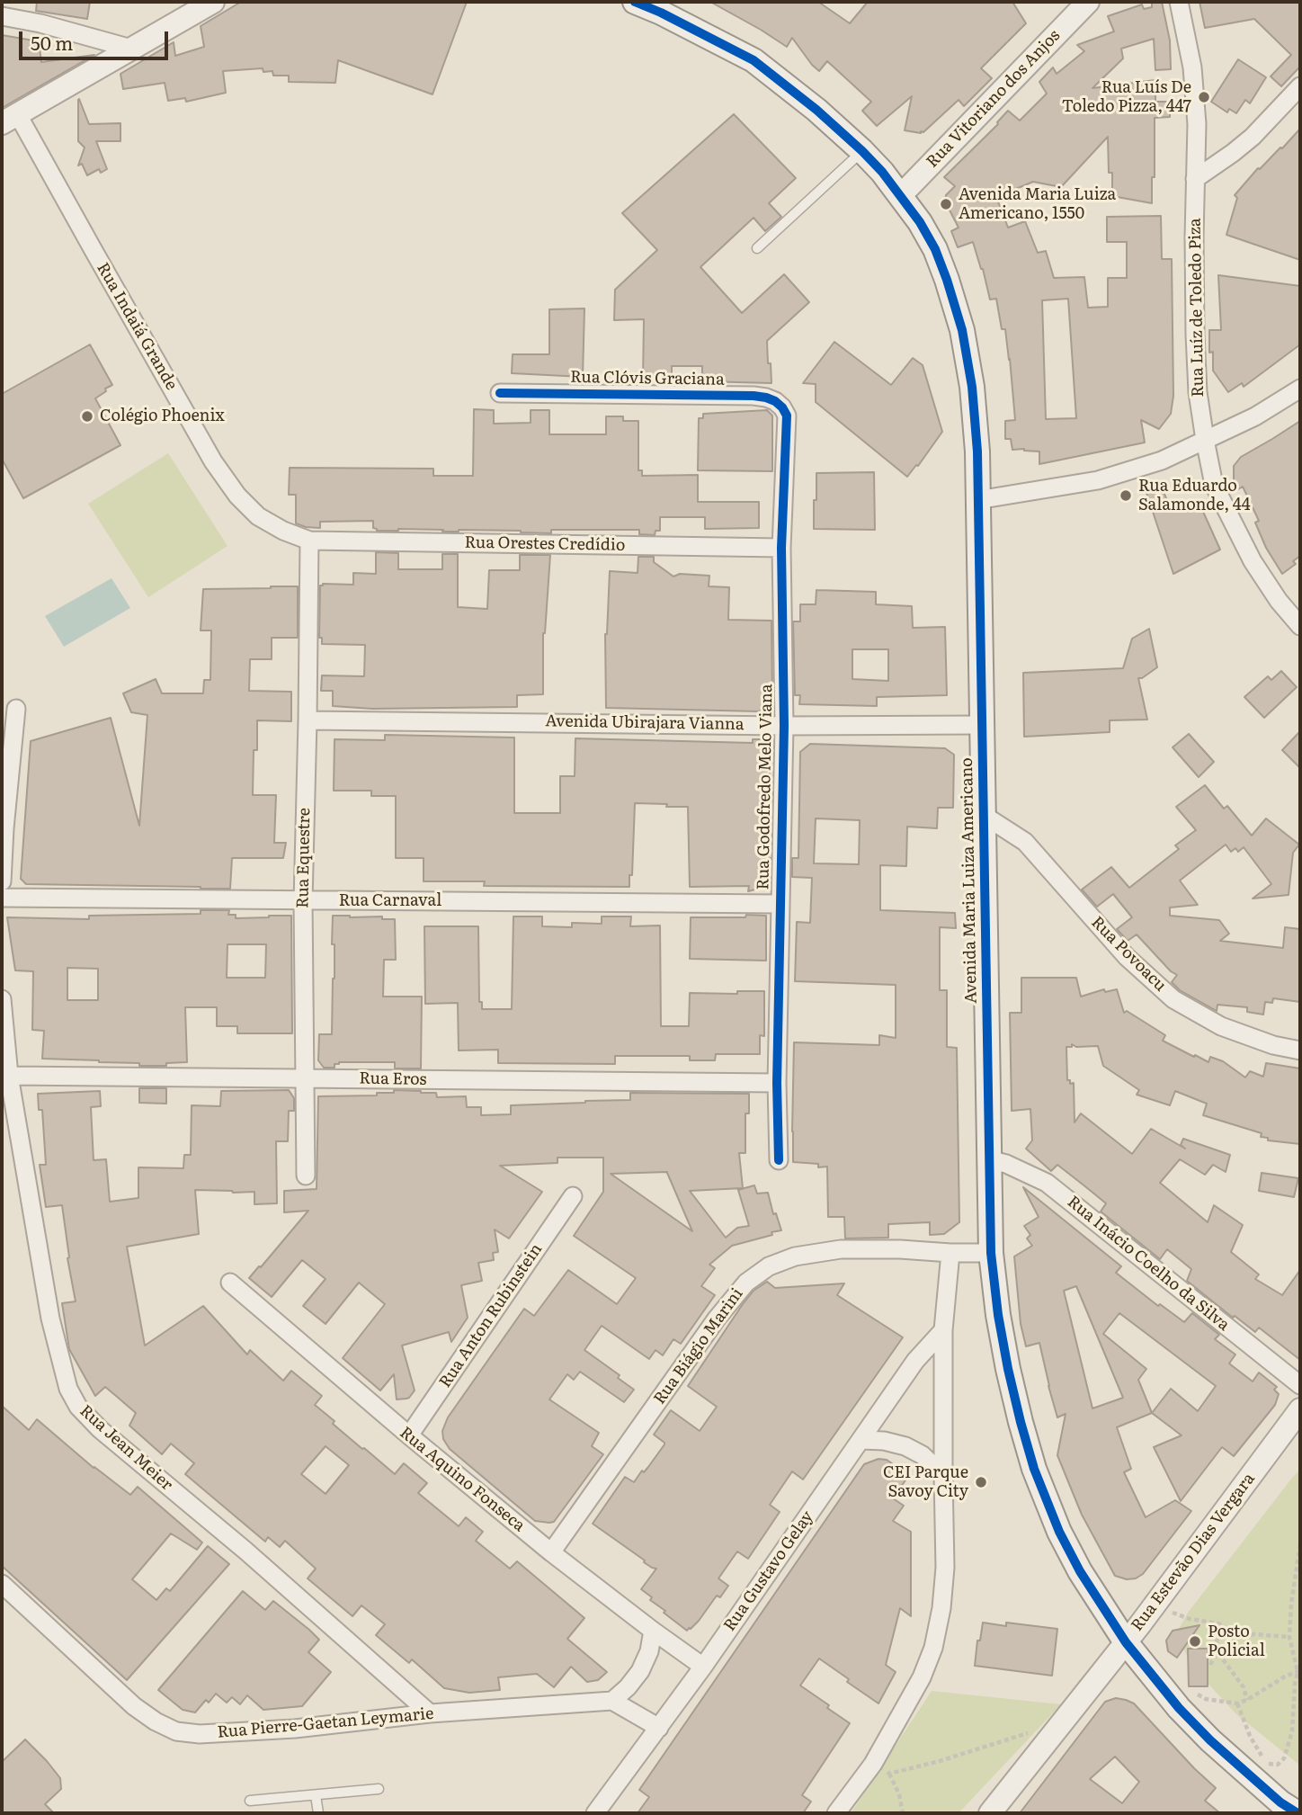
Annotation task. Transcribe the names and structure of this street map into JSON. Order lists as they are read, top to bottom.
{
  "streets": {
    "main road": ["Avenida Maria Luiza Americano"],
    "street": [
      "Rua Vitoriano dos Anjos",
      "Rua Luíz de Toledo Piza",
      "Rua Indaiá Grande",
      "Rua Clóvis Graciana",
      "Rua Orestes Credídio",
      "Avenida Ubirajara Vianna",
      "Rua Godofredo Melo Viana",
      "Rua Equestre",
      "Rua Carnaval",
      "Rua Povoacu",
      "Rua Eros",
      "Rua Inácio Coelho da Silva",
      "Rua Anton Rubinstein",
      "Rua Biágio Marini",
      "Rua Jean Meier",
      "Rua Aquino Fonseca",
      "Rua Estevão Dias Vergara",
      "Rua Gustavo Gelay",
      "Rua Pierre-Gaetan Leymarie"
    ]
  },
  "crossings": [
    ["Rua Vitoriano dos Anjos", "Avenida Maria Luiza Americano"],
    ["Rua Indaiá Grande", "Rua Orestes Credídio"],
    ["Rua Indaiá Grande", "Rua Equestre"],
    ["Rua Clóvis Graciana", "Rua Godofredo Melo Viana"],
    ["Rua Orestes Credídio", "Rua Godofredo Melo Viana"],
    ["Rua Orestes Credídio", "Rua Equestre"],
    ["Avenida Ubirajara Vianna", "Rua Godofredo Melo Viana"],
    ["Avenida Ubirajara Vianna", "Rua Equestre"],
    ["Avenida Ubirajara Vianna", "Avenida Maria Luiza Americano"],
    ["Rua Godofredo Melo Viana", "Rua Carnaval"],
    ["Rua Godofredo Melo Viana", "Rua Eros"],
    ["Rua Equestre", "Rua Carnaval"],
    ["Rua Equestre", "Rua Eros"],
    ["Avenida Maria Luiza Americano", "Rua Povoacu"],
    ["Avenida Maria Luiza Americano", "Rua Inácio Coelho da Silva"],
    ["Avenida Maria Luiza Americano", "Rua Biágio Marini"],
    ["Avenida Maria Luiza Americano", "Rua Estevão Dias Vergara"],
    ["Rua Eros", "Rua Jean Meier"],
    ["Rua Anton Rubinstein", "Rua Aquino Fonseca"],
    ["Rua Biágio Marini", "Rua Aquino Fonseca"],
    ["Rua Jean Meier", "Rua Pierre-Gaetan Leymarie"],
    ["Rua Aquino Fonseca", "Rua Gustavo Gelay"]
  ],
  "places": [
    "Rua Luís De Toledo Pizza, 447",
    "Avenida Maria Luiza Americano, 1550",
    "Colégio Phoenix",
    "Rua Eduardo Salamonde, 44",
    "CEI Parque Savoy City",
    "Posto Policial"
  ],
  "scale_bar": "50 m"
}
